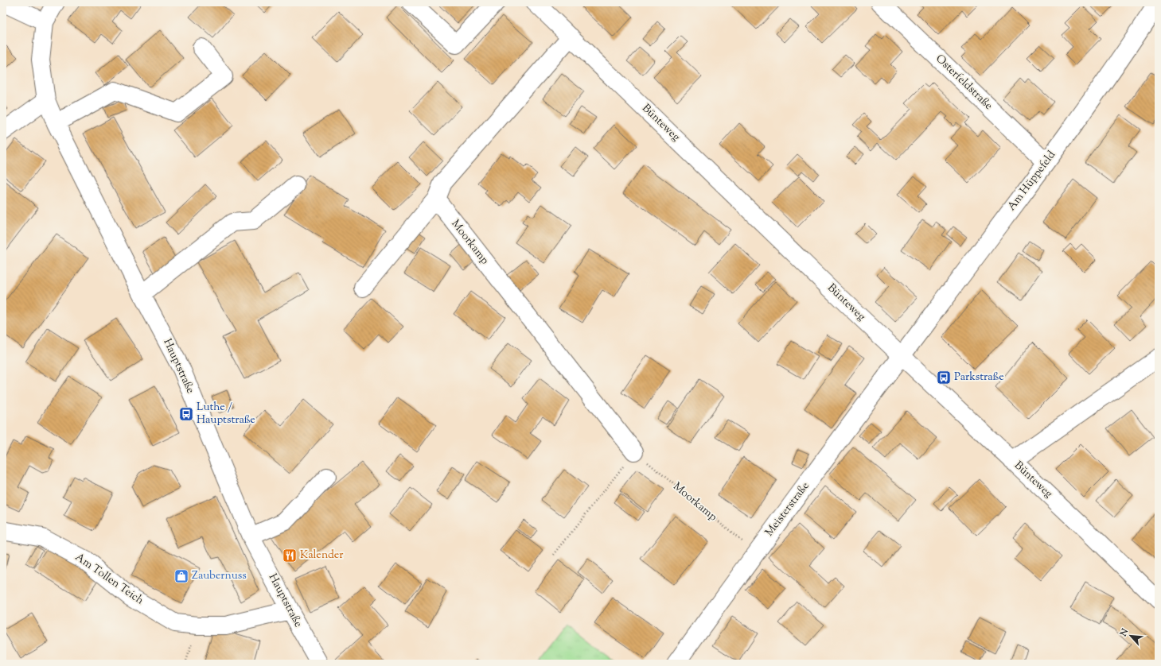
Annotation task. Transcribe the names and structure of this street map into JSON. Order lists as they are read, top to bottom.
{
  "streets": {
    "street": [
      "Osterfeldstraße",
      "Bünteweg",
      "Am Hüppefeld",
      "Moorkamp",
      "Hauptstraße",
      "Meisterstraße",
      "Am Tollen Teich"
    ]
  },
  "crossings": [
    ["Osterfeldstraße", "Am Hüppefeld"],
    ["Bünteweg", "Am Hüppefeld"],
    ["Bünteweg", "Meisterstraße"],
    ["Am Hüppefeld", "Meisterstraße"],
    ["Moorkamp", "Meisterstraße"],
    ["Hauptstraße", "Am Tollen Teich"]
  ],
  "places": {
    "bus stop": ["Parkstraße", "Luthe / Hauptstraße"],
    "restaurant": ["Kalender"],
    "shop": ["Zaubernuss"]
  },
  "north": "top left"
}
